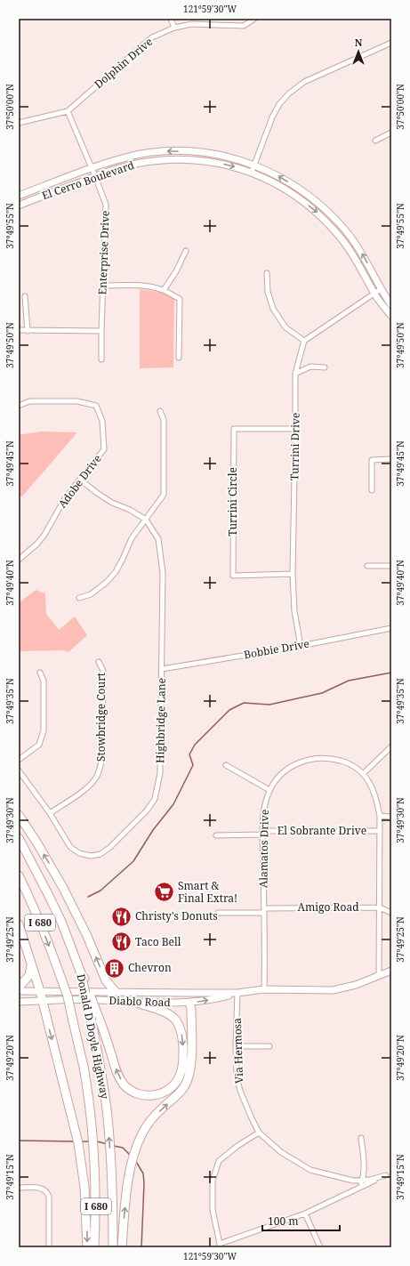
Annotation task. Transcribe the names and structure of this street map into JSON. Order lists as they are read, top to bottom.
{
  "streets": {
    "highway": ["I 680", "Donald D Doyle Highway"],
    "street": [
      "Dolphin Drive",
      "El Cerro Boulevard",
      "Enterprise Drive",
      "Turrini Drive",
      "Adobe Drive",
      "Turrini Circle",
      "Bobbie Drive",
      "Stowbridge Court",
      "Highbridge Lane",
      "El Sobrante Drive",
      "Alamatos Drive",
      "Amigo Road",
      "Diablo Road",
      "Via Hermosa"
    ]
  },
  "crossings": [
    ["Dolphin Drive", "Enterprise Drive"],
    ["El Cerro Boulevard", "Enterprise Drive"],
    ["Turrini Drive", "Turrini Circle"],
    ["Turrini Drive", "Bobbie Drive"],
    ["Adobe Drive", "Highbridge Lane"],
    ["Bobbie Drive", "Highbridge Lane"],
    ["Stowbridge Court", "Highbridge Lane"],
    ["El Sobrante Drive", "Alamatos Drive"],
    ["Alamatos Drive", "Amigo Road"],
    ["Alamatos Drive", "Diablo Road"],
    ["Diablo Road", "Via Hermosa"]
  ],
  "places": {
    "supermarket": ["Smart & Final Extra!"],
    "restaurant": ["Christy's Donuts", "Taco Bell"],
    "building": ["Chevron"]
  },
  "scale_bar": "100 m",
  "north": "top",
  "coordinates": [
    "121°59'30\"W",
    "37°50'00\"N",
    "37°49'55\"N",
    "37°49'50\"N",
    "37°49'45\"N",
    "37°49'40\"N",
    "37°49'35\"N",
    "37°49'30\"N",
    "37°49'25\"N",
    "37°49'20\"N",
    "37°49'15\"N"
  ]
}
